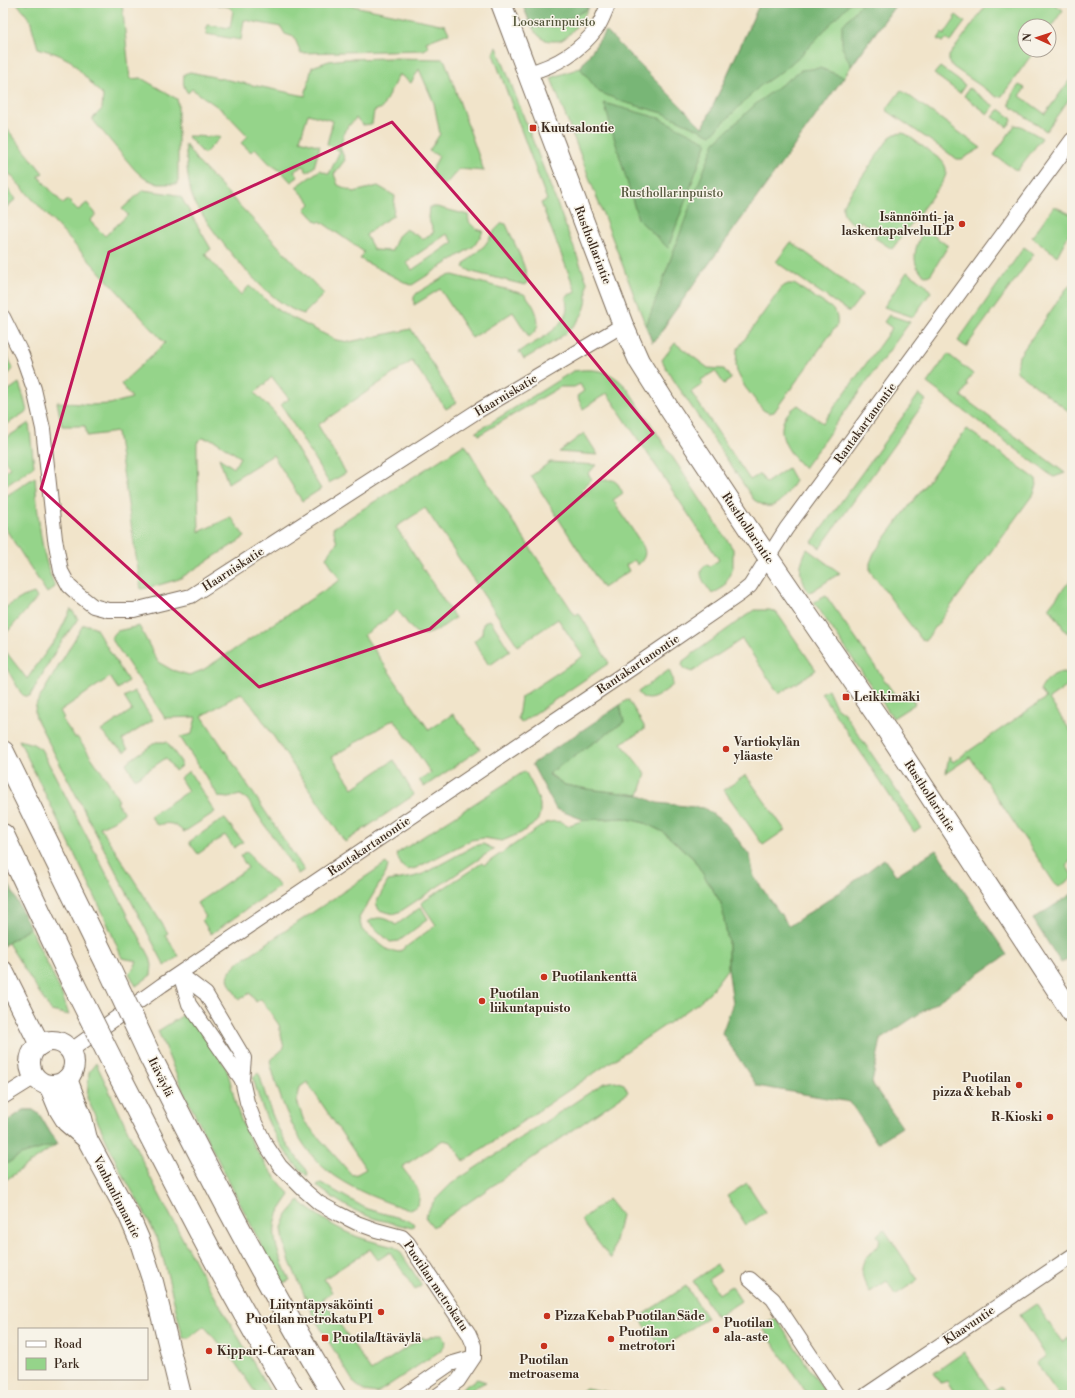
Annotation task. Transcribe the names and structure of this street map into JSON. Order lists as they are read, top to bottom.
{
  "streets": {
    "main road": ["Rusthollarintie", "Itäväylä", "Vanhanlinnantie"],
    "street": [
      "Haarniskatie",
      "Rantakartanontie",
      "Puotilan metrokatu",
      "Klaavuntie"
    ]
  },
  "crossings": [
    ["Rusthollarintie", "Haarniskatie"],
    ["Rusthollarintie", "Rantakartanontie"],
    ["Rantakartanontie", "Vanhanlinnantie"],
    ["Rantakartanontie", "Puotilan metrokatu"]
  ],
  "parks": ["Loosarinpuisto", "Rusthollarinpuisto"],
  "places": {
    "transit": ["Kuutsalontie", "Leikkimäki", "Puotila/Itäväylä"],
    "other": [
      "Isännöinti- ja laskentapalvelu ILP",
      "Vartiokylän yläaste",
      "Puotilankenttä",
      "Puotilan liikuntapuisto",
      "Puotilan pizza & kebab",
      "R-Kioski",
      "Liityntäpysäköinti Puotilan metrokatu P1",
      "Pizza Kebab Puotilan Säde",
      "Puotilan ala-aste",
      "Puotilan metrotori",
      "Puotilan metroasema",
      "Kippari-Caravan"
    ]
  },
  "legend": ["Road", "Park"],
  "north": "left"
}
